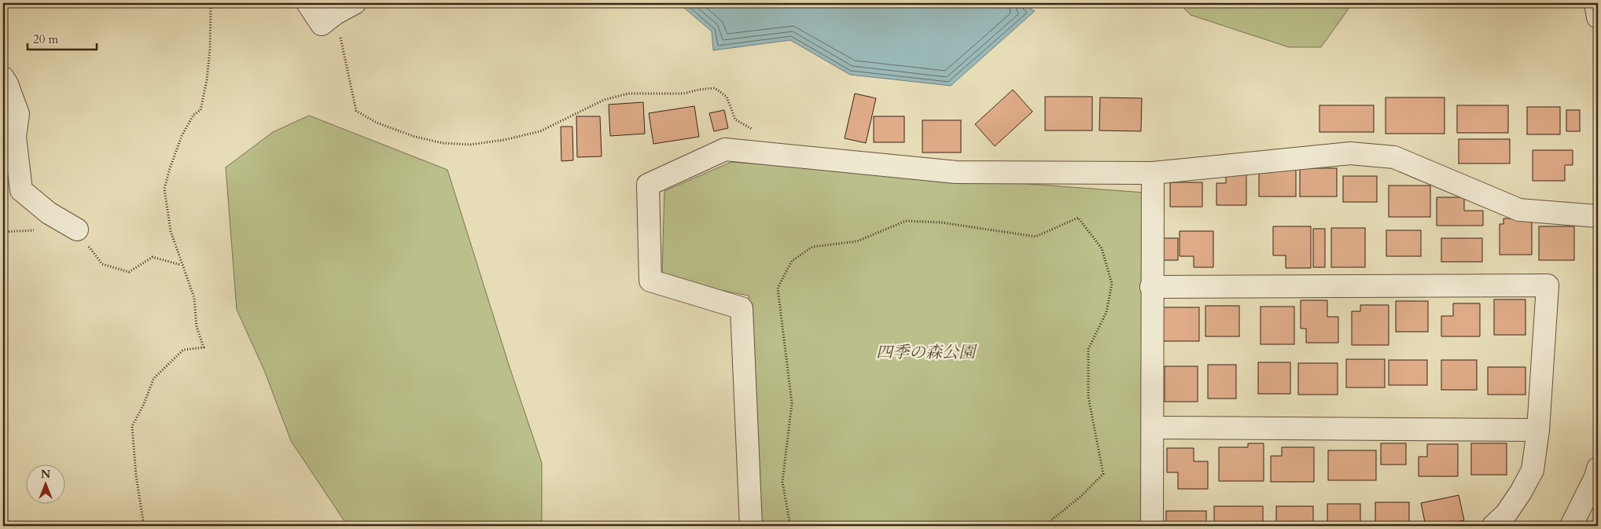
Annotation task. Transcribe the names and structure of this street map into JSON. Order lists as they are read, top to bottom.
{
  "parks": ["四季の森公園"],
  "scale_bar": "20 m",
  "north": "top"
}
